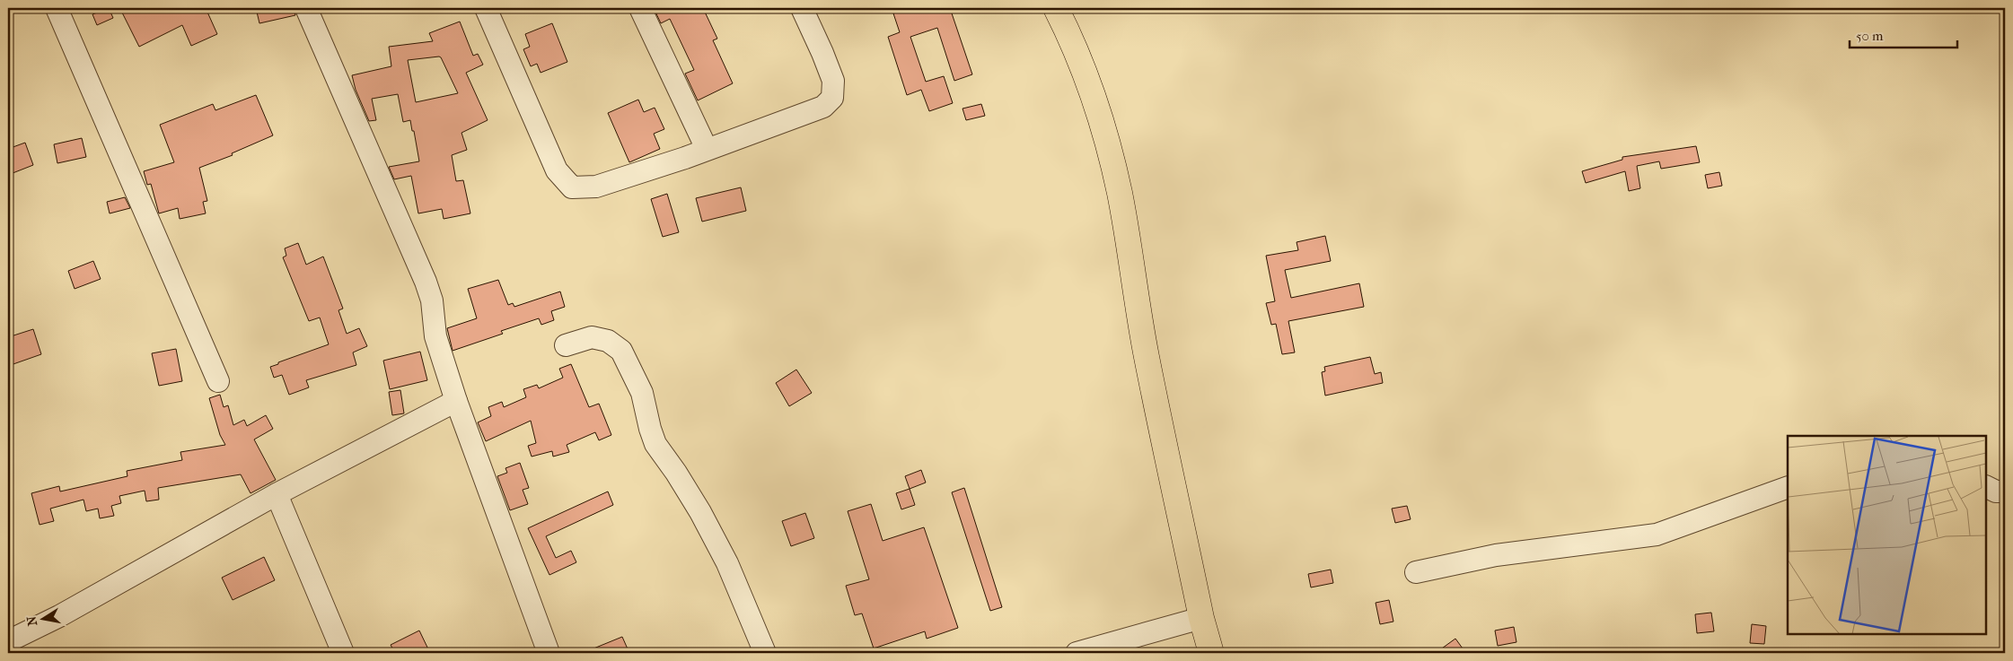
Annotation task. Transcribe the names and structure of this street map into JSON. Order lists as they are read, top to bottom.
{
  "scale_bar": "50 m",
  "north": "left"
}
